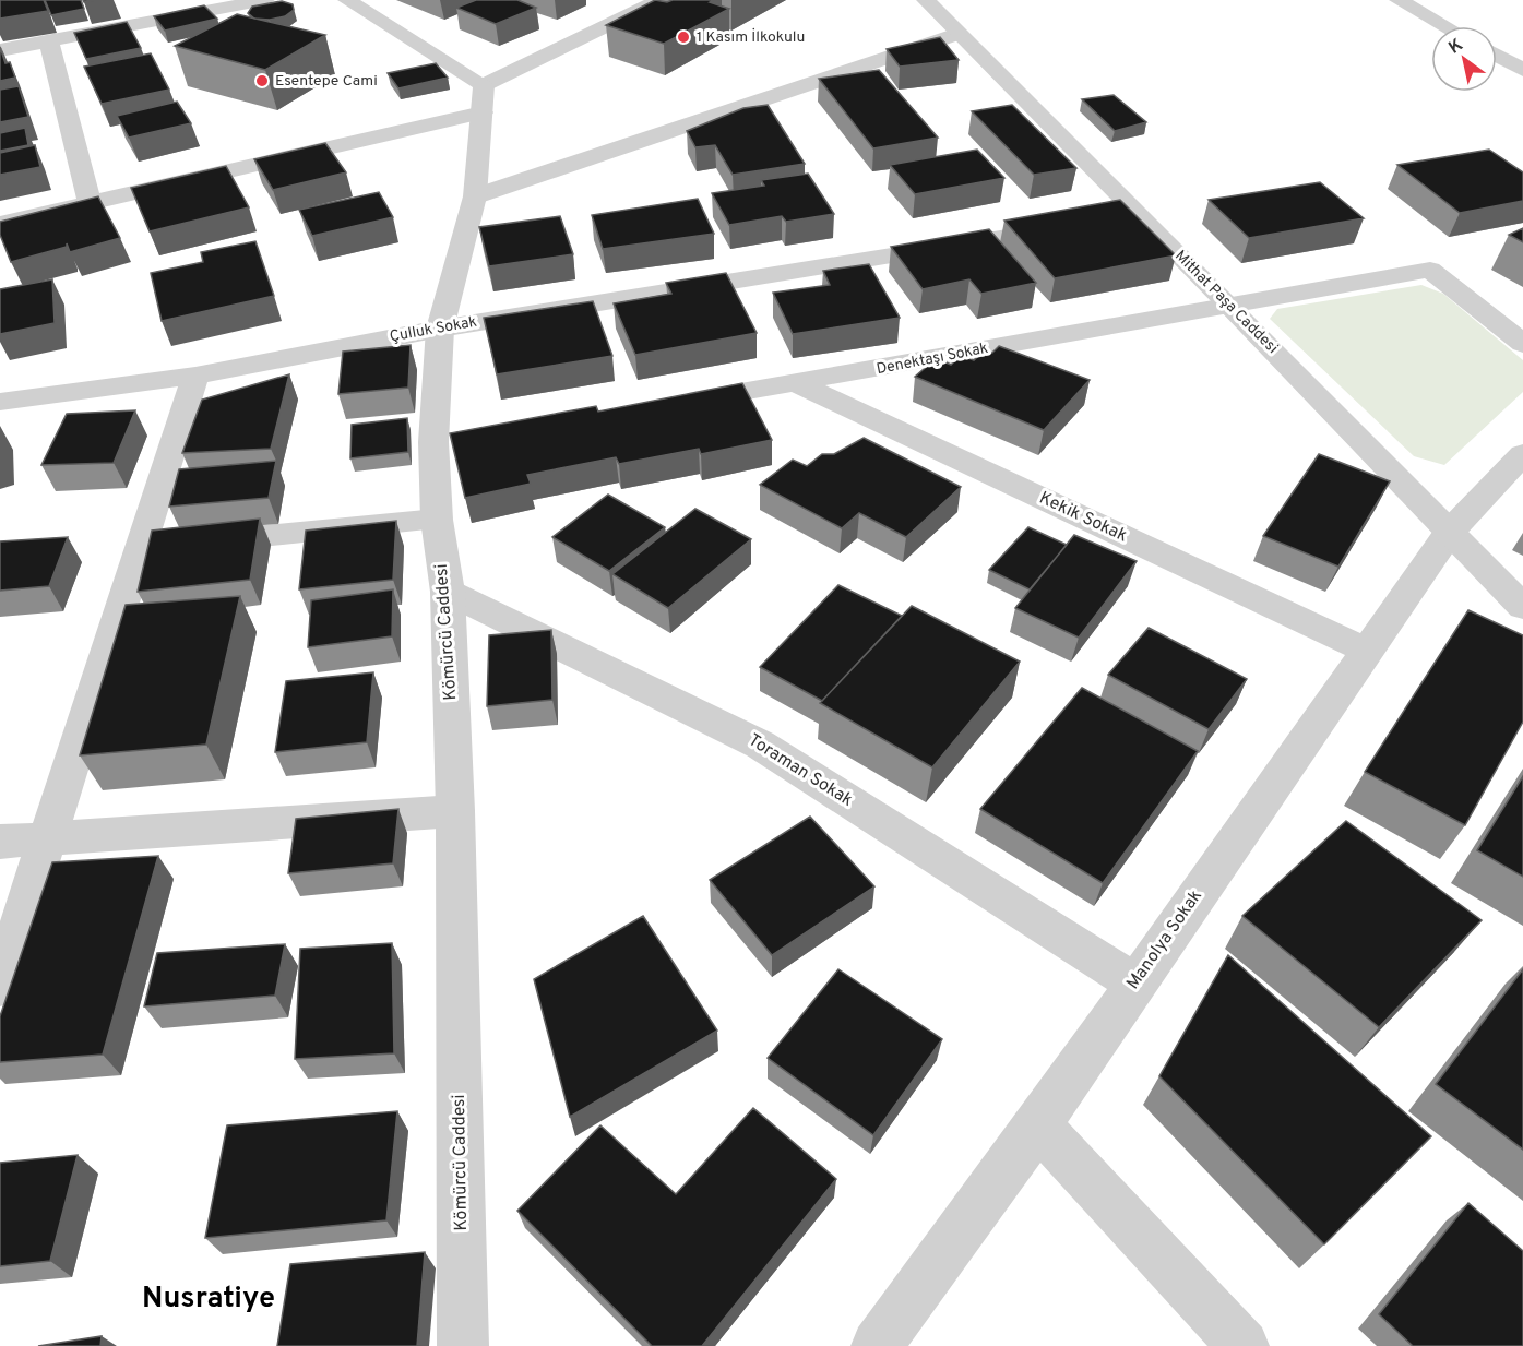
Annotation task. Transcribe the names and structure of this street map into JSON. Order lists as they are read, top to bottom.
{
  "streets": {
    "street": [
      "Mithat Paşa Caddesi",
      "Çulluk Sokak",
      "Denektaşı Sokak",
      "Kekik Sokak",
      "Kömürcü Caddesi",
      "Toraman Sokak",
      "Manolya Sokak"
    ]
  },
  "crossings": [
    ["Mithat Paşa Caddesi", "Denektaşı Sokak"],
    ["Mithat Paşa Caddesi", "Manolya Sokak"],
    ["Çulluk Sokak", "Kömürcü Caddesi"],
    ["Denektaşı Sokak", "Kekik Sokak"],
    ["Kekik Sokak", "Manolya Sokak"],
    ["Kömürcü Caddesi", "Toraman Sokak"],
    ["Toraman Sokak", "Manolya Sokak"]
  ],
  "districts": ["Nusratiye"],
  "places": ["1 Kasım İlkokulu", "Esentepe Cami"],
  "north": "top left"
}
